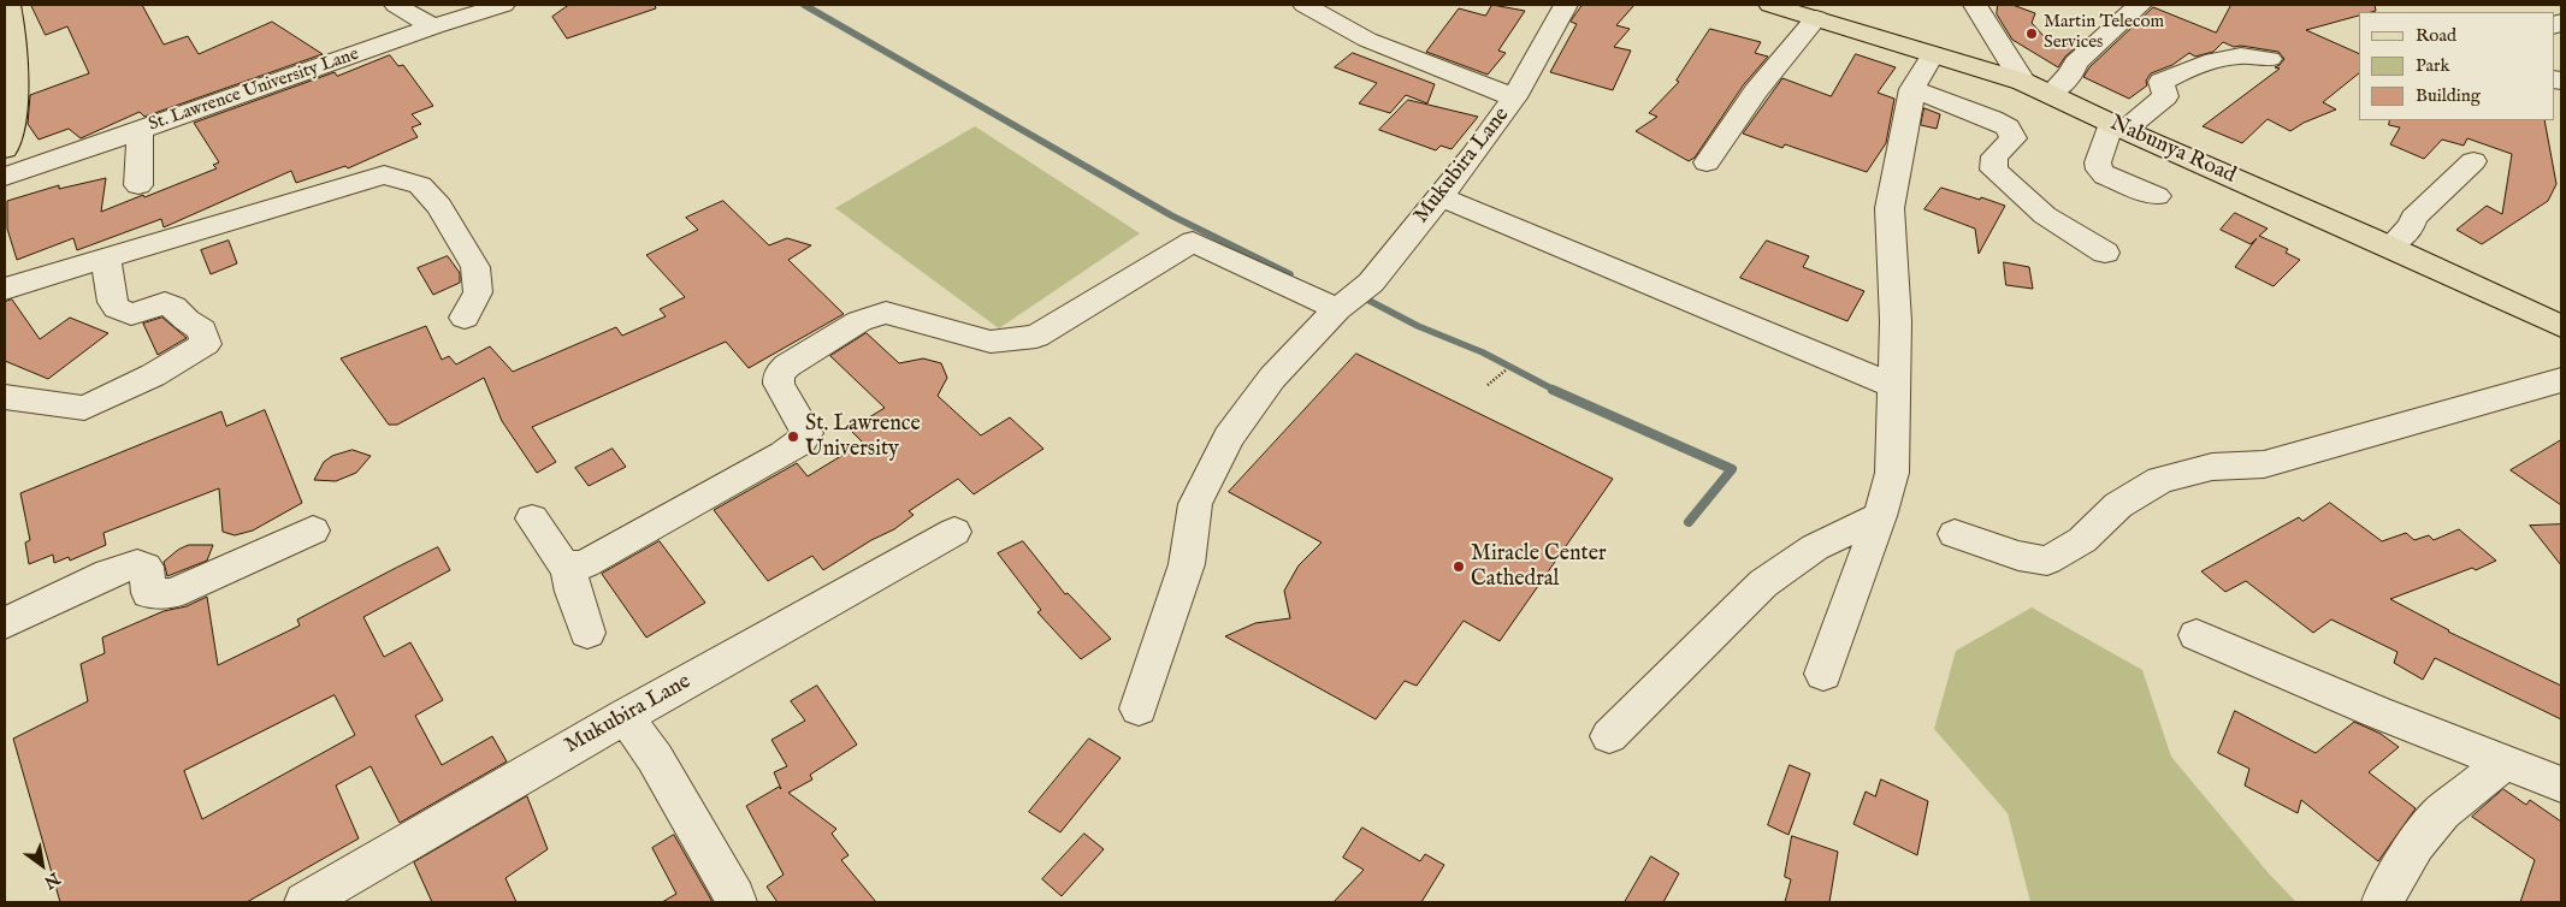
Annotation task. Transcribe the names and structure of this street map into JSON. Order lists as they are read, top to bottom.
{
  "streets": {
    "main road": ["Nabunya Road"],
    "street": ["St. Lawrence University Lane", "Mukubira Lane"]
  },
  "places": ["Martin Telecom Services", "St. Lawrence University", "Miracle Center Cathedral"],
  "legend": ["Road", "Park", "Building"],
  "north": "bottom right"
}
